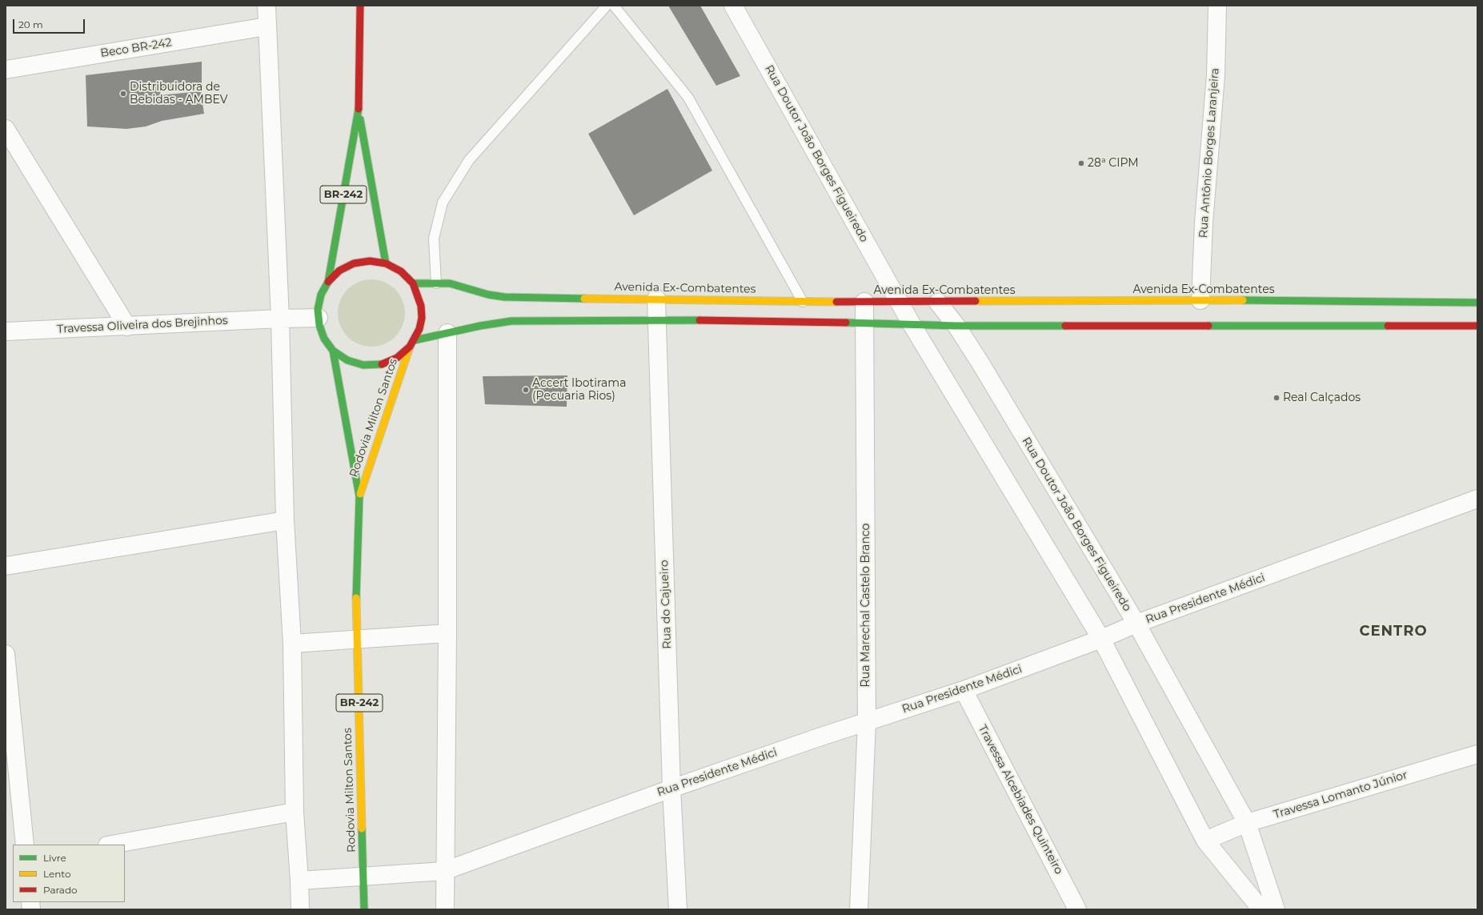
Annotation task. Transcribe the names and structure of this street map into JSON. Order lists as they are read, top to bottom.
{
  "streets": {
    "main road": ["BR-242", "Avenida Ex-Combatentes", "Rodovia Milton Santos"],
    "street": [
      "Beco BR-242",
      "Rua Antônio Borges Laranjeira",
      "Rua Doutor João Borges Figueiredo",
      "Travessa Oliveira dos Brejinhos",
      "Rua Presidente Médici",
      "Rua do Cajueiro",
      "Rua Marechal Castelo Branco",
      "Travessa Lomanto Júnior",
      "Travessa Alcebiades Quinteiro"
    ]
  },
  "crossings": [
    ["Rua Antônio Borges Laranjeira", "Avenida Ex-Combatentes"],
    ["Rua Doutor João Borges Figueiredo", "Avenida Ex-Combatentes"],
    ["Rua Doutor João Borges Figueiredo", "Rua Presidente Médici"],
    ["Rua Doutor João Borges Figueiredo", "Travessa Lomanto Júnior"],
    ["Avenida Ex-Combatentes", "Travessa Oliveira dos Brejinhos"],
    ["Avenida Ex-Combatentes", "Rodovia Milton Santos"],
    ["Avenida Ex-Combatentes", "Rua do Cajueiro"],
    ["Avenida Ex-Combatentes", "Rua Marechal Castelo Branco"],
    ["Travessa Oliveira dos Brejinhos", "Rodovia Milton Santos"],
    ["Rodovia Milton Santos", "Rua Presidente Médici"],
    ["Rua Presidente Médici", "Rua do Cajueiro"],
    ["Rua Presidente Médici", "Rua Marechal Castelo Branco"],
    ["Rua Presidente Médici", "Travessa Alcebiades Quinteiro"]
  ],
  "districts": ["CENTRO"],
  "places": [
    "Distribuidora de Bebidas - AMBEV",
    "28ª CIPM",
    "Accert Ibotirama (Pecuaria Rios)",
    "Real Calçados"
  ],
  "legend": ["Livre", "Lento", "Parado"],
  "scale_bar": "20 m"
}
